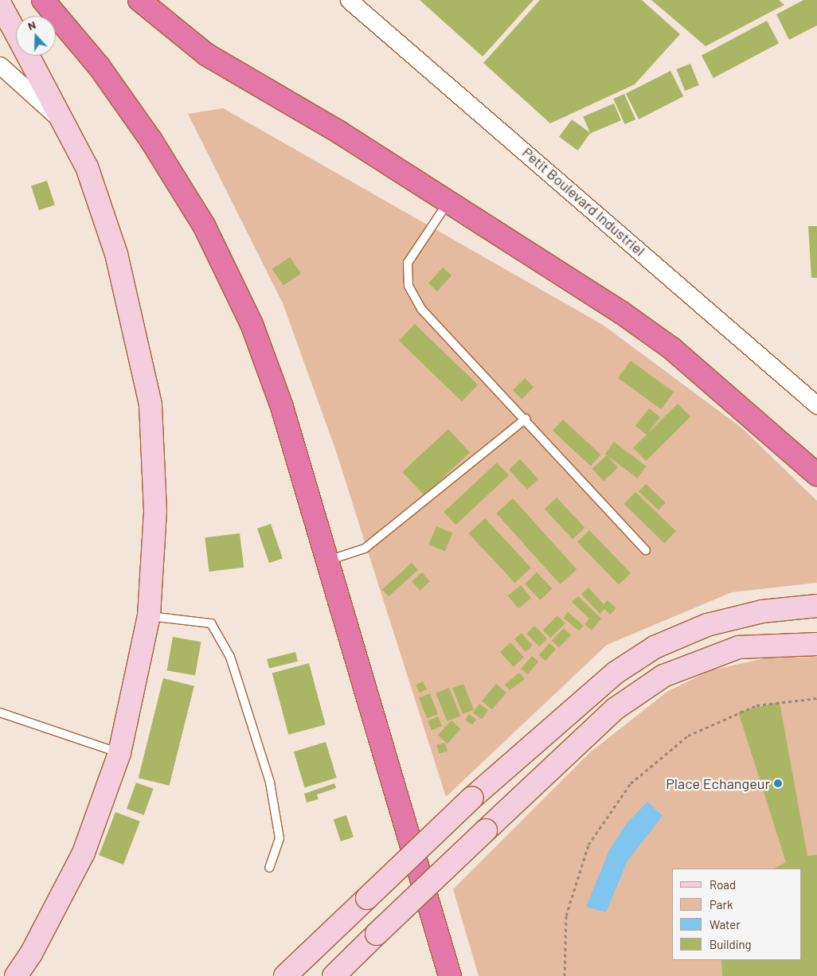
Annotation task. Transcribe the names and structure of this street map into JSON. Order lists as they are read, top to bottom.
{
  "streets": {
    "street": ["Petit Boulevard Industriel"]
  },
  "places": ["Place Echangeur"],
  "legend": [
    "Road",
    "Park",
    "Water",
    "Building"
  ],
  "north": "top"
}
